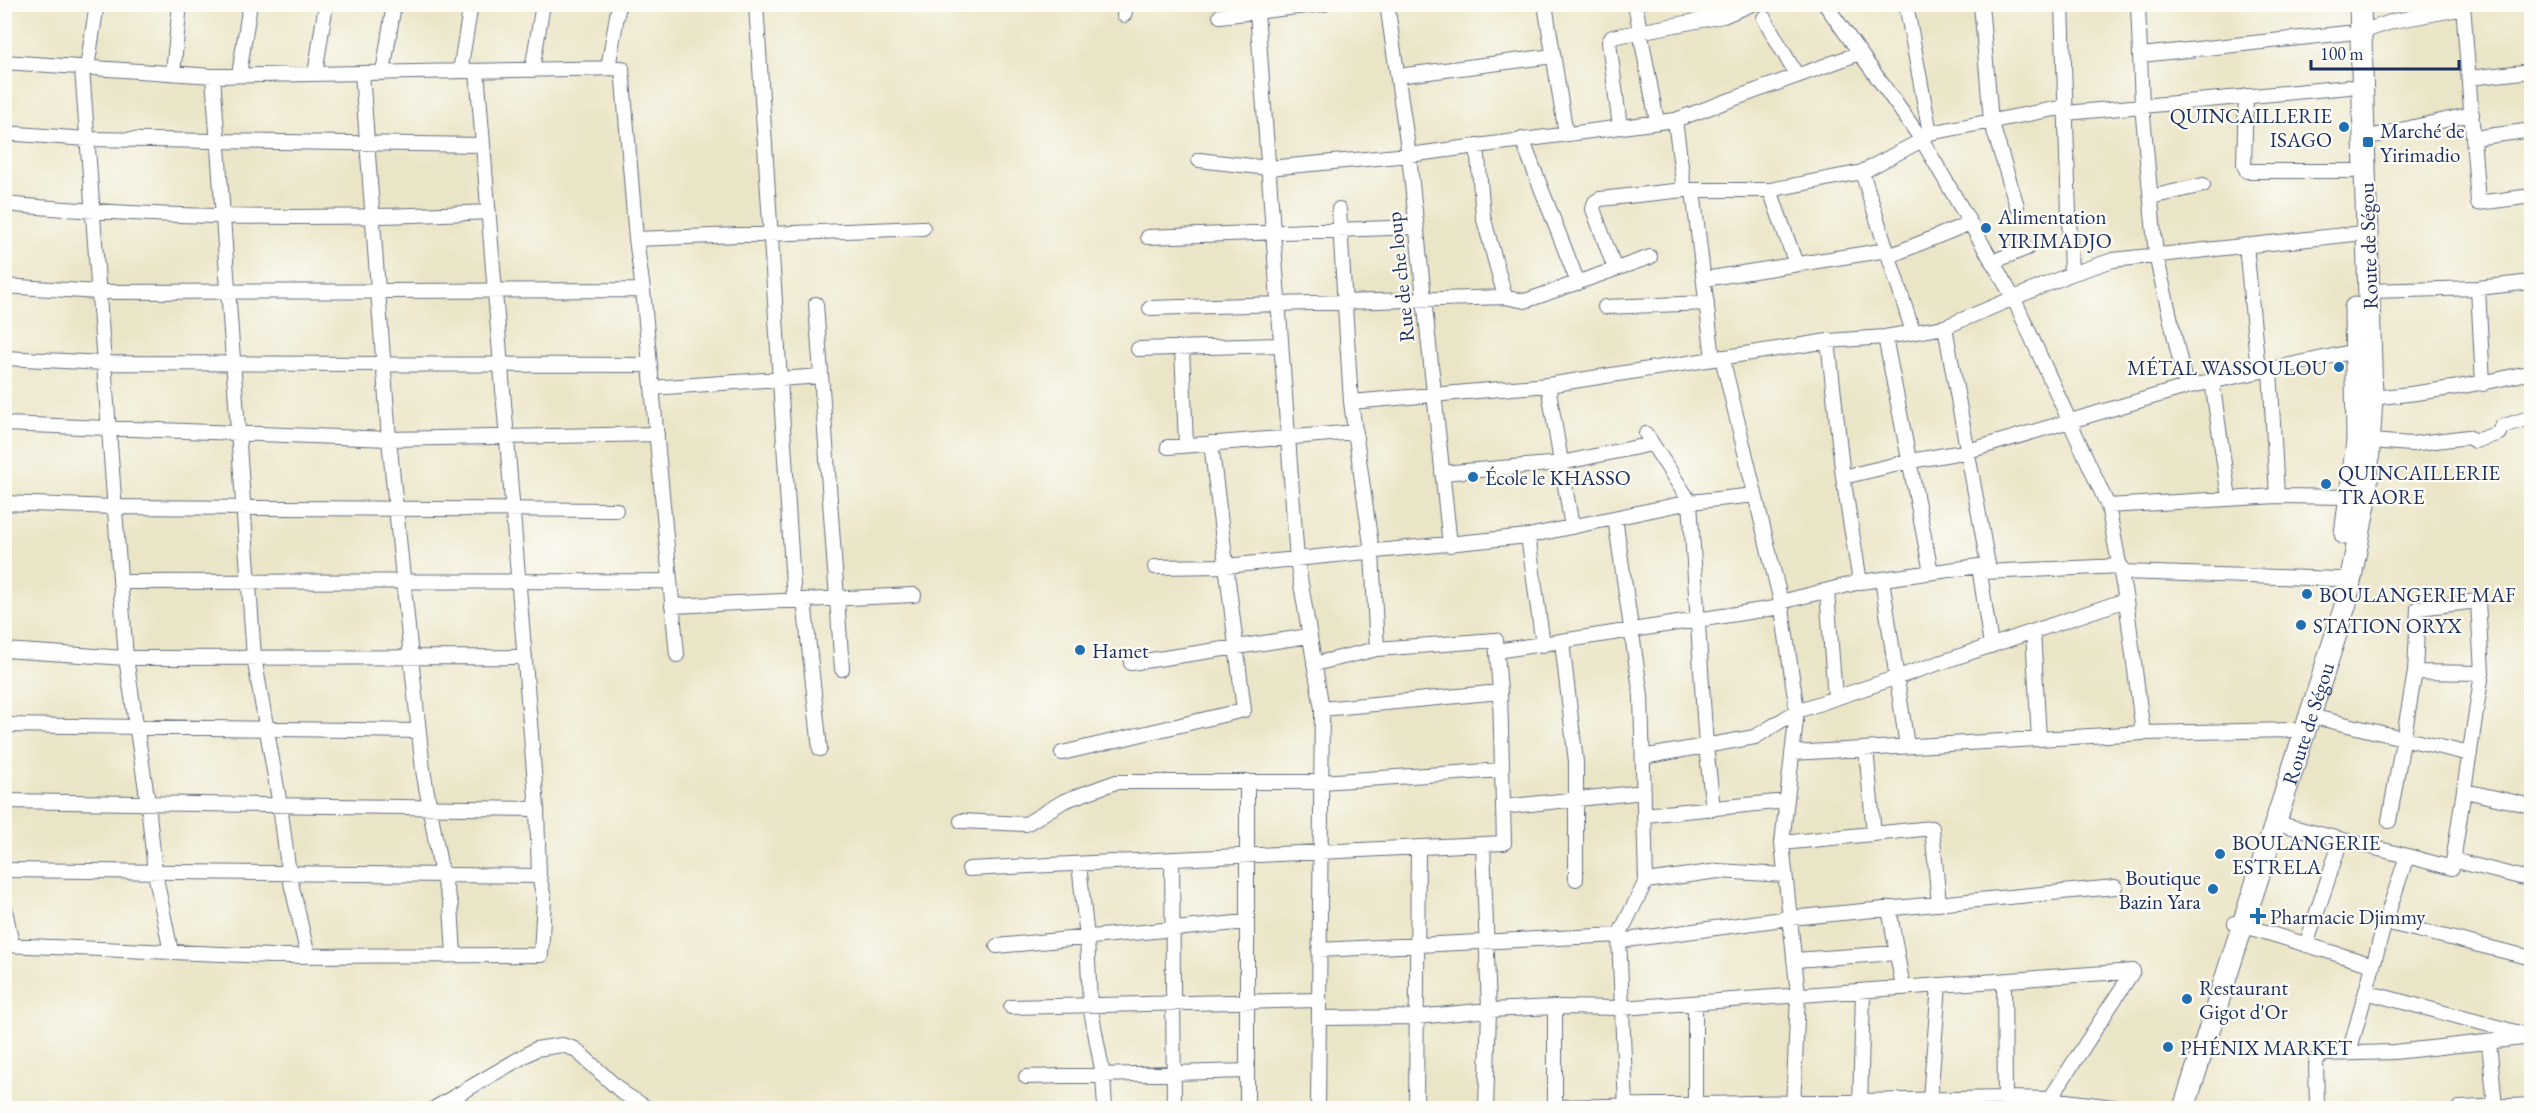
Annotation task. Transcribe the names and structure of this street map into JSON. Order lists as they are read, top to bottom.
{
  "streets": {
    "highway": ["Route de Ségou"],
    "street": ["Rue de che loup"]
  },
  "places": {
    "other": [
      "QUINCAILLERIE ISAGO",
      "Alimentation YIRIMADJO",
      "MÉTAL WASSOULOU",
      "École le KHASSO",
      "QUINCAILLERIE TRAORE",
      "BOULANGERIE MAF",
      "STATION ORYX",
      "Hamet",
      "BOULANGERIE ESTRELA",
      "Boutique Bazin Yara",
      "Restaurant Gigot d'Or",
      "PHÉNIX MARKET"
    ],
    "transit": ["Marché de Yirimadio"],
    "health": ["Pharmacie Djimmy"]
  },
  "scale_bar": "100 m"
}
